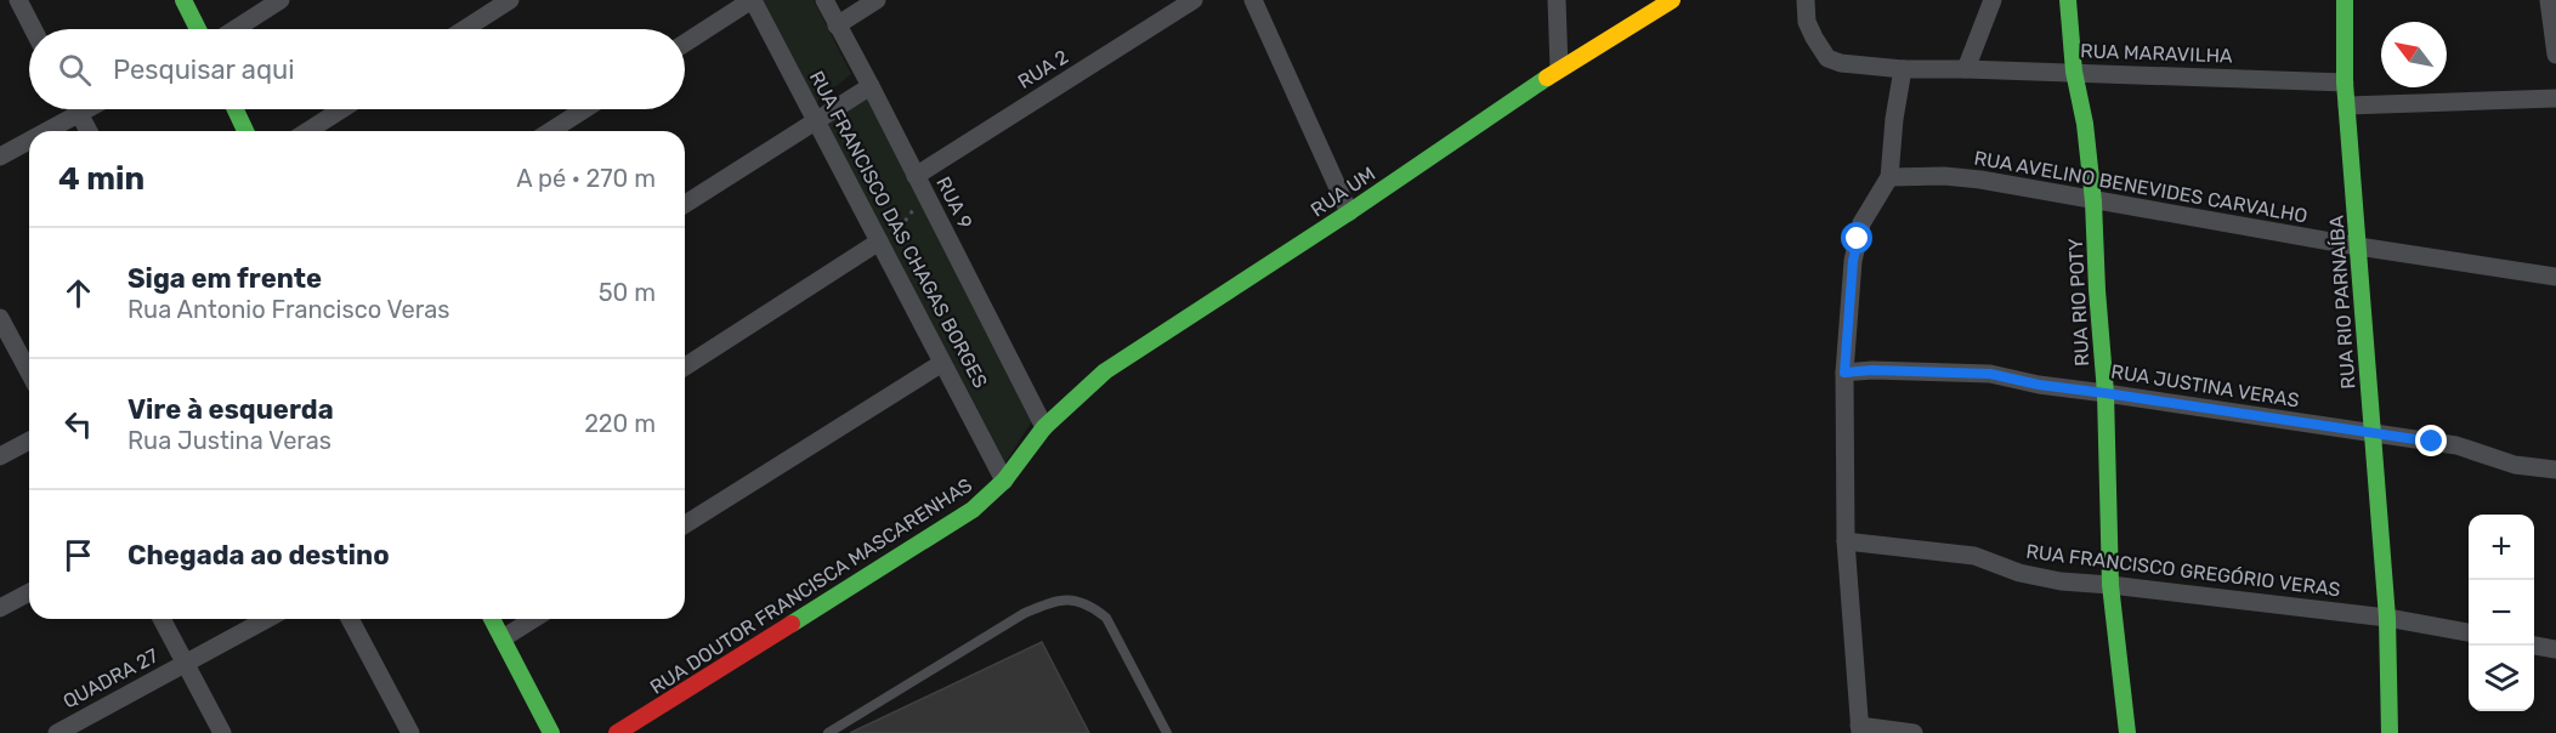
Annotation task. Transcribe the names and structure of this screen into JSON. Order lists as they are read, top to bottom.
{
  "streets": {
    "street": [
      "RUA MARAVILHA",
      "RUA 2",
      "RUA AVELINO BENEVIDES CARVALHO",
      "RUA UM",
      "RUA 9",
      "RUA FRANCISCO DAS CHAGAS BORGES",
      "RUA RIO POTY",
      "RUA RIO PARNAÍBA",
      "RUA JUSTINA VERAS",
      "RUA FRANCISCO GREGÓRIO VERAS",
      "RUA DOUTOR FRANCISCA MASCARENHAS",
      "QUADRA 27"
    ]
  },
  "crossings": [
    ["RUA MARAVILHA", "RUA RIO POTY"],
    ["RUA MARAVILHA", "RUA RIO PARNAÍBA"],
    ["RUA 2", "RUA 9"],
    ["RUA AVELINO BENEVIDES CARVALHO", "RUA RIO POTY"],
    ["RUA AVELINO BENEVIDES CARVALHO", "RUA RIO PARNAÍBA"],
    ["RUA UM", "RUA 9"],
    ["RUA UM", "RUA DOUTOR FRANCISCA MASCARENHAS"],
    ["RUA 9", "RUA DOUTOR FRANCISCA MASCARENHAS"],
    ["RUA FRANCISCO DAS CHAGAS BORGES", "RUA DOUTOR FRANCISCA MASCARENHAS"],
    ["RUA RIO POTY", "RUA JUSTINA VERAS"],
    ["RUA RIO POTY", "RUA FRANCISCO GREGÓRIO VERAS"],
    ["RUA RIO PARNAÍBA", "RUA JUSTINA VERAS"],
    ["RUA RIO PARNAÍBA", "RUA FRANCISCO GREGÓRIO VERAS"]
  ],
  "north": "top left",
  "page": {
    "search": "Pesquisar aqui",
    "heading": ["4 min", "A pé · 270 m"],
    "list": [
      ["Siga em frente", "Rua Antonio Francisco Veras", "50 m"],
      ["Vire à esquerda", "Rua Justina Veras", "220 m"],
      "Chegada ao destino"
    ],
    "map_buttons": ["+", "−"]
  }
}
